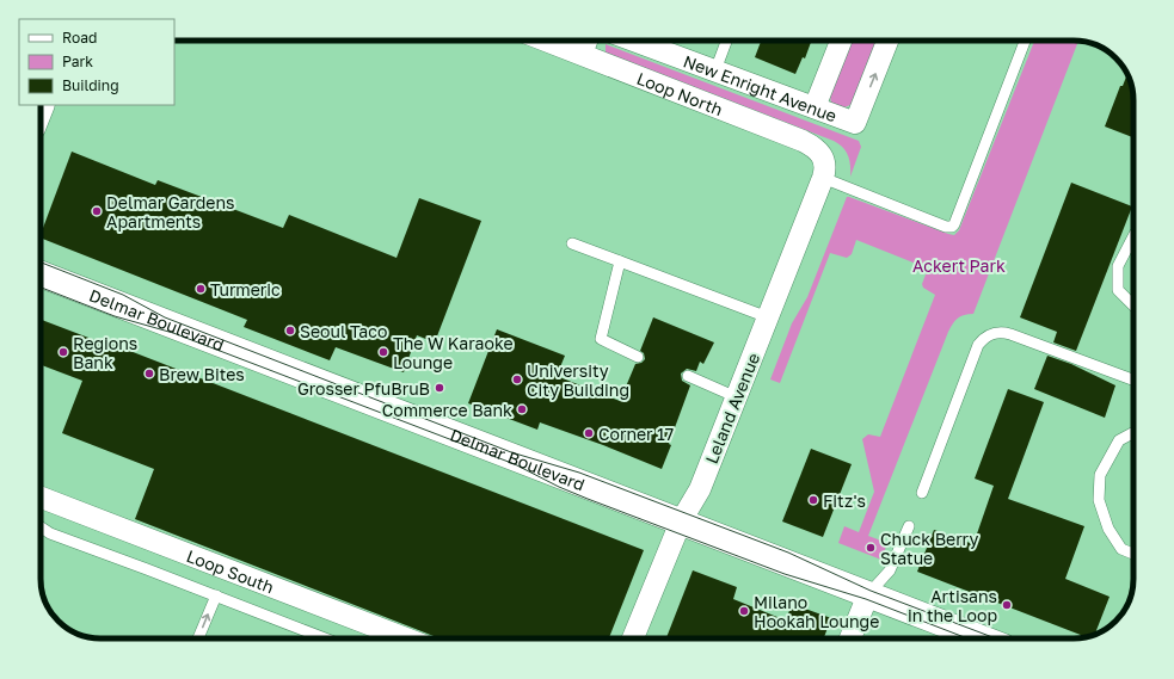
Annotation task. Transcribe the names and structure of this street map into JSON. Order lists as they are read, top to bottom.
{
  "streets": {
    "main road": ["Delmar Boulevard"],
    "street": [
      "New Enright Avenue",
      "Loop North",
      "Leland Avenue",
      "Loop South"
    ]
  },
  "crossings": [
    ["Loop North", "Leland Avenue"],
    ["Delmar Boulevard", "Leland Avenue"]
  ],
  "parks": ["Ackert Park"],
  "places": [
    "Delmar Gardens Apartments",
    "Turmeric",
    "Seoul Taco",
    "Regions Bank",
    "The W Karaoke Lounge",
    "Brew Bites",
    "University City Building",
    "Grosser PfuBruB",
    "Commerce Bank",
    "Corner 17",
    "Fitz's",
    "Chuck Berry Statue",
    "Artisans in the Loop",
    "Milano Hookah Lounge"
  ],
  "legend": ["Road", "Park", "Building"]
}
